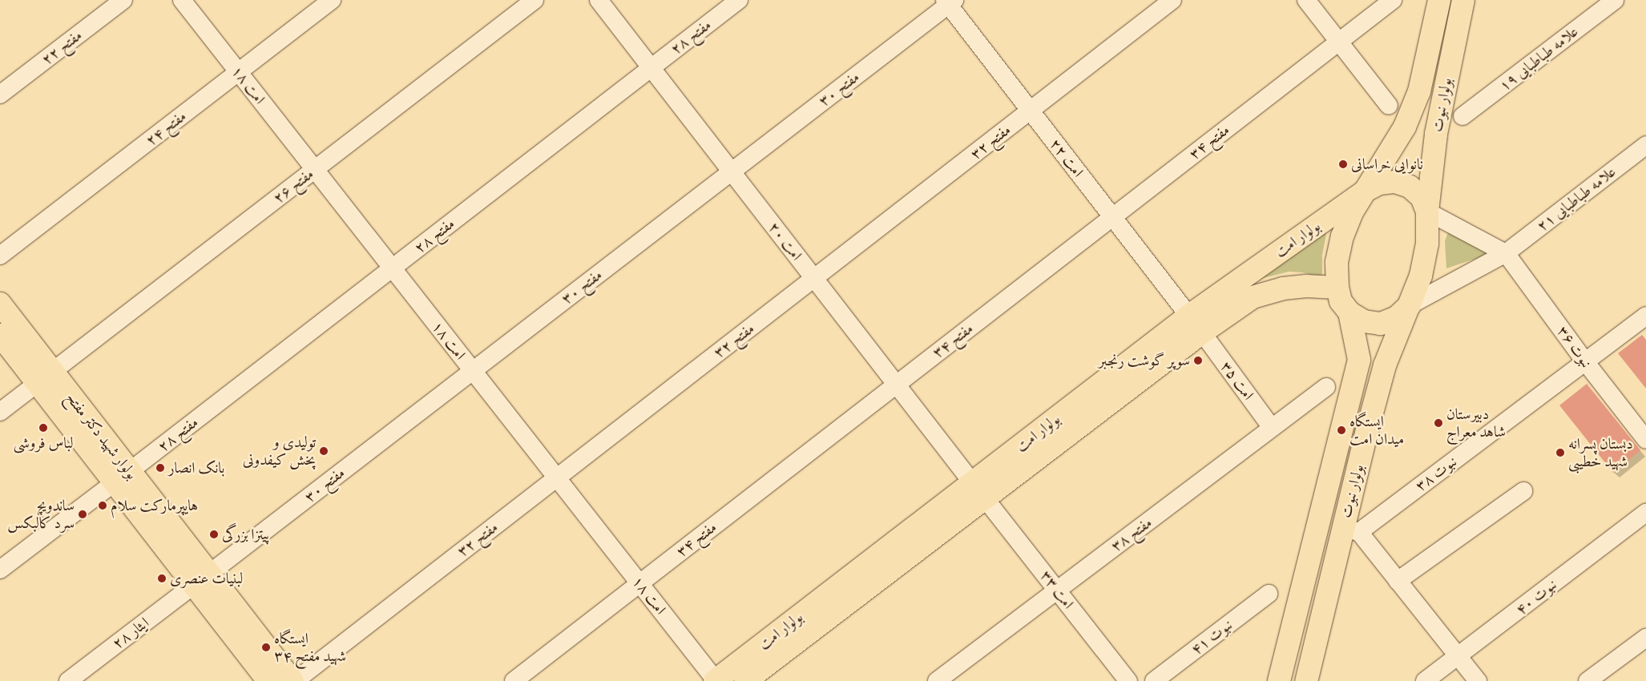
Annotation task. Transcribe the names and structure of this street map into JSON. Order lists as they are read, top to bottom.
{
  "streets": {
    "main road": ["بولوار نبوت", "بولوار امت", "بولوار شهید دکتر مفتح"],
    "street": [
      "مفتح ۲۸",
      "مفتح ۲۲",
      "علامه طباطبایی ۱۹",
      "امت ۱۸",
      "مفتح ۳۰",
      "مفتح ۲۴",
      "مفتح ۳۲",
      "مفتح ۳۴",
      "امت ۲۲",
      "مفتح ۲۶",
      "علامه طباطبایی ۲۱",
      "امت ۲۰",
      "نبوت ۳۶",
      "امت ۳۵",
      "نبوت ۳۸",
      "مفتح ۳۸",
      "امت ۳۳",
      "نبوت ۴۰",
      "ایثار ۲۸",
      "نبوت ۴۱"
    ]
  },
  "crossings": [
    ["مفتح ۲۸", "امت ۱۸"],
    ["مفتح ۲۸", "امت ۲۰"],
    ["مفتح ۲۸", "بولوار شهید دکتر مفتح"],
    ["امت ۱۸", "مفتح ۳۰"],
    ["امت ۱۸", "مفتح ۲۴"],
    ["امت ۱۸", "مفتح ۳۲"],
    ["امت ۱۸", "مفتح ۳۴"],
    ["امت ۱۸", "مفتح ۲۶"],
    ["امت ۱۸", "بولوار امت"],
    ["مفتح ۳۰", "امت ۲۲"],
    ["مفتح ۳۰", "امت ۲۰"],
    ["مفتح ۳۰", "بولوار شهید دکتر مفتح"],
    ["مفتح ۳۰", "ایثار ۲۸"],
    ["بولوار نبوت", "علامه طباطبایی ۲۱"],
    ["بولوار نبوت", "بولوار امت"],
    ["بولوار نبوت", "نبوت ۳۸"],
    ["مفتح ۳۲", "امت ۲۲"],
    ["مفتح ۳۲", "امت ۲۰"],
    ["مفتح ۳۲", "بولوار شهید دکتر مفتح"],
    ["مفتح ۳۴", "امت ۲۲"],
    ["مفتح ۳۴", "امت ۲۰"],
    ["امت ۲۲", "بولوار امت"],
    ["مفتح ۲۶", "بولوار شهید دکتر مفتح"],
    ["علامه طباطبایی ۲۱", "بولوار امت"],
    ["علامه طباطبایی ۲۱", "نبوت ۳۶"],
    ["بولوار امت", "امت ۲۰"],
    ["بولوار امت", "امت ۳۵"],
    ["بولوار امت", "امت ۳۳"],
    ["امت ۲۰", "امت ۳۳"],
    ["نبوت ۳۶", "نبوت ۳۸"],
    ["امت ۳۵", "مفتح ۳۸"],
    ["بولوار شهید دکتر مفتح", "ایثار ۲۸"],
    ["مفتح ۳۸", "امت ۳۳"]
  ],
  "places": [
    "نانوایی خراسانی",
    "سوپر گوشت رنجبر",
    "دبیرستان شاهد معراج",
    "لباس فروشی",
    "ایستگاه میدان امت",
    "تولیدی و پخش کیفدونی",
    "دبستان پسرانه شهید خطیبی",
    "بانک انصار",
    "هایپرمارکت سلام",
    "ساندویچ سرد کالبکس",
    "پیتزا بزرگی",
    "لبنیات عنصری",
    "ایستگاه شهید مفتح ۳۴"
  ]
}
